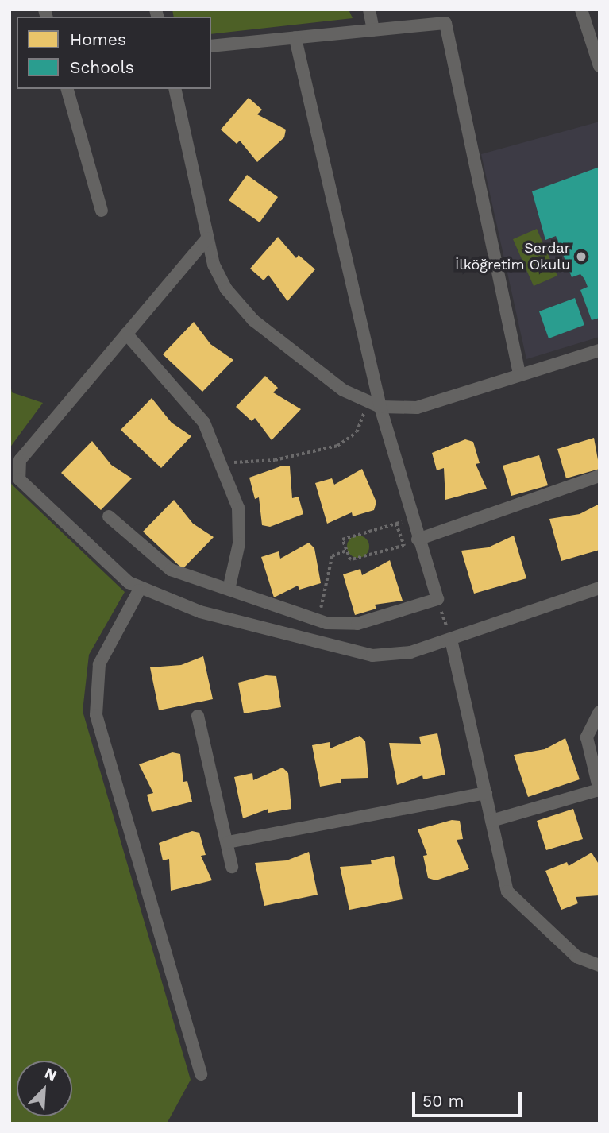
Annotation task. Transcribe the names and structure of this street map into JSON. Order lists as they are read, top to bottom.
{
  "places": ["Serdar İlköğretim Okulu"],
  "legend": ["Homes", "Schools"],
  "scale_bar": "50 m",
  "north": "top right"
}
